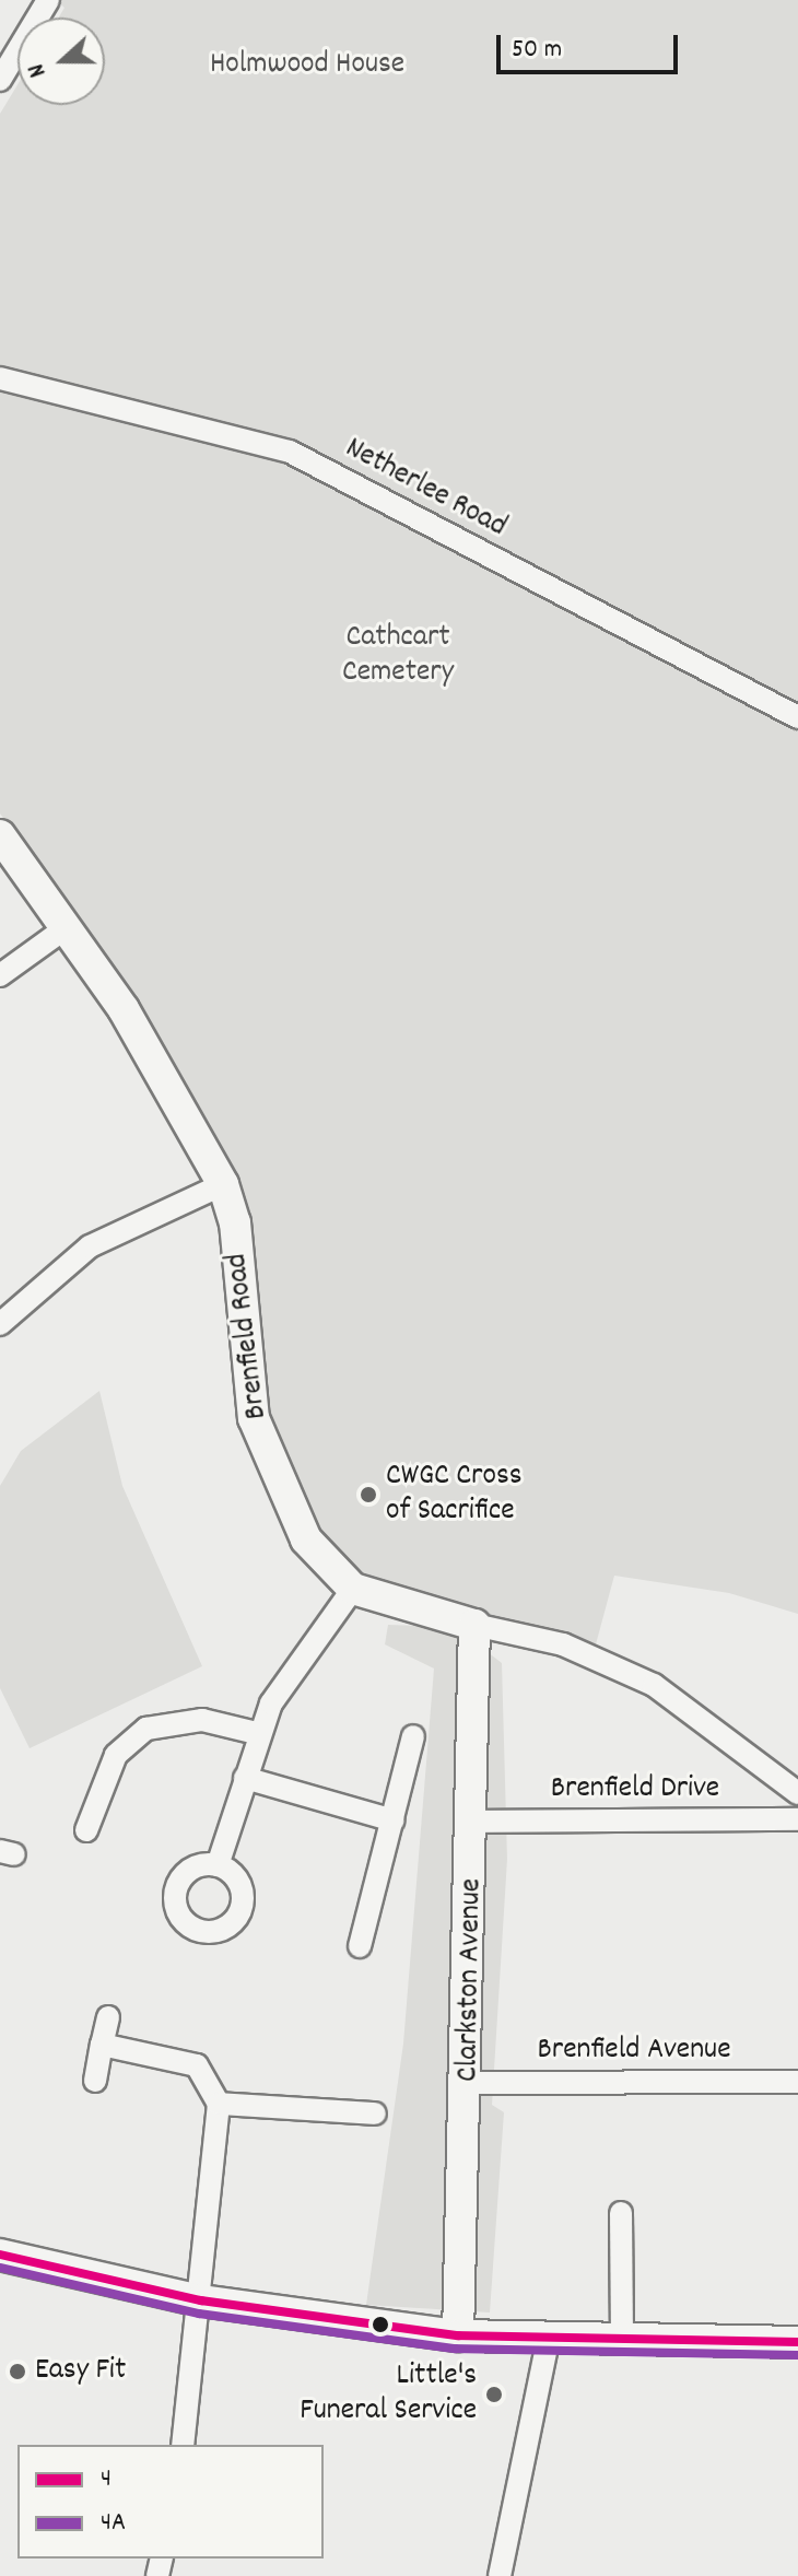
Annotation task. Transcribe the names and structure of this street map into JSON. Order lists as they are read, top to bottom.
{
  "streets": {
    "street": [
      "Netherlee Road",
      "Brenfield Road",
      "Brenfield Drive",
      "Clarkston Avenue",
      "Brenfield Avenue"
    ]
  },
  "crossings": [
    ["Brenfield Road", "Clarkston Avenue"],
    ["Brenfield Drive", "Clarkston Avenue"],
    ["Clarkston Avenue", "Brenfield Avenue"]
  ],
  "parks": ["Holmwood House", "Cathcart Cemetery"],
  "places": ["CWGC Cross of Sacrifice", "Easy Fit", "Little's Funeral Service"],
  "lines": ["transit line 4", "transit line 4A"],
  "legend": ["4", "4A"],
  "scale_bar": "50 m",
  "north": "left"
}
